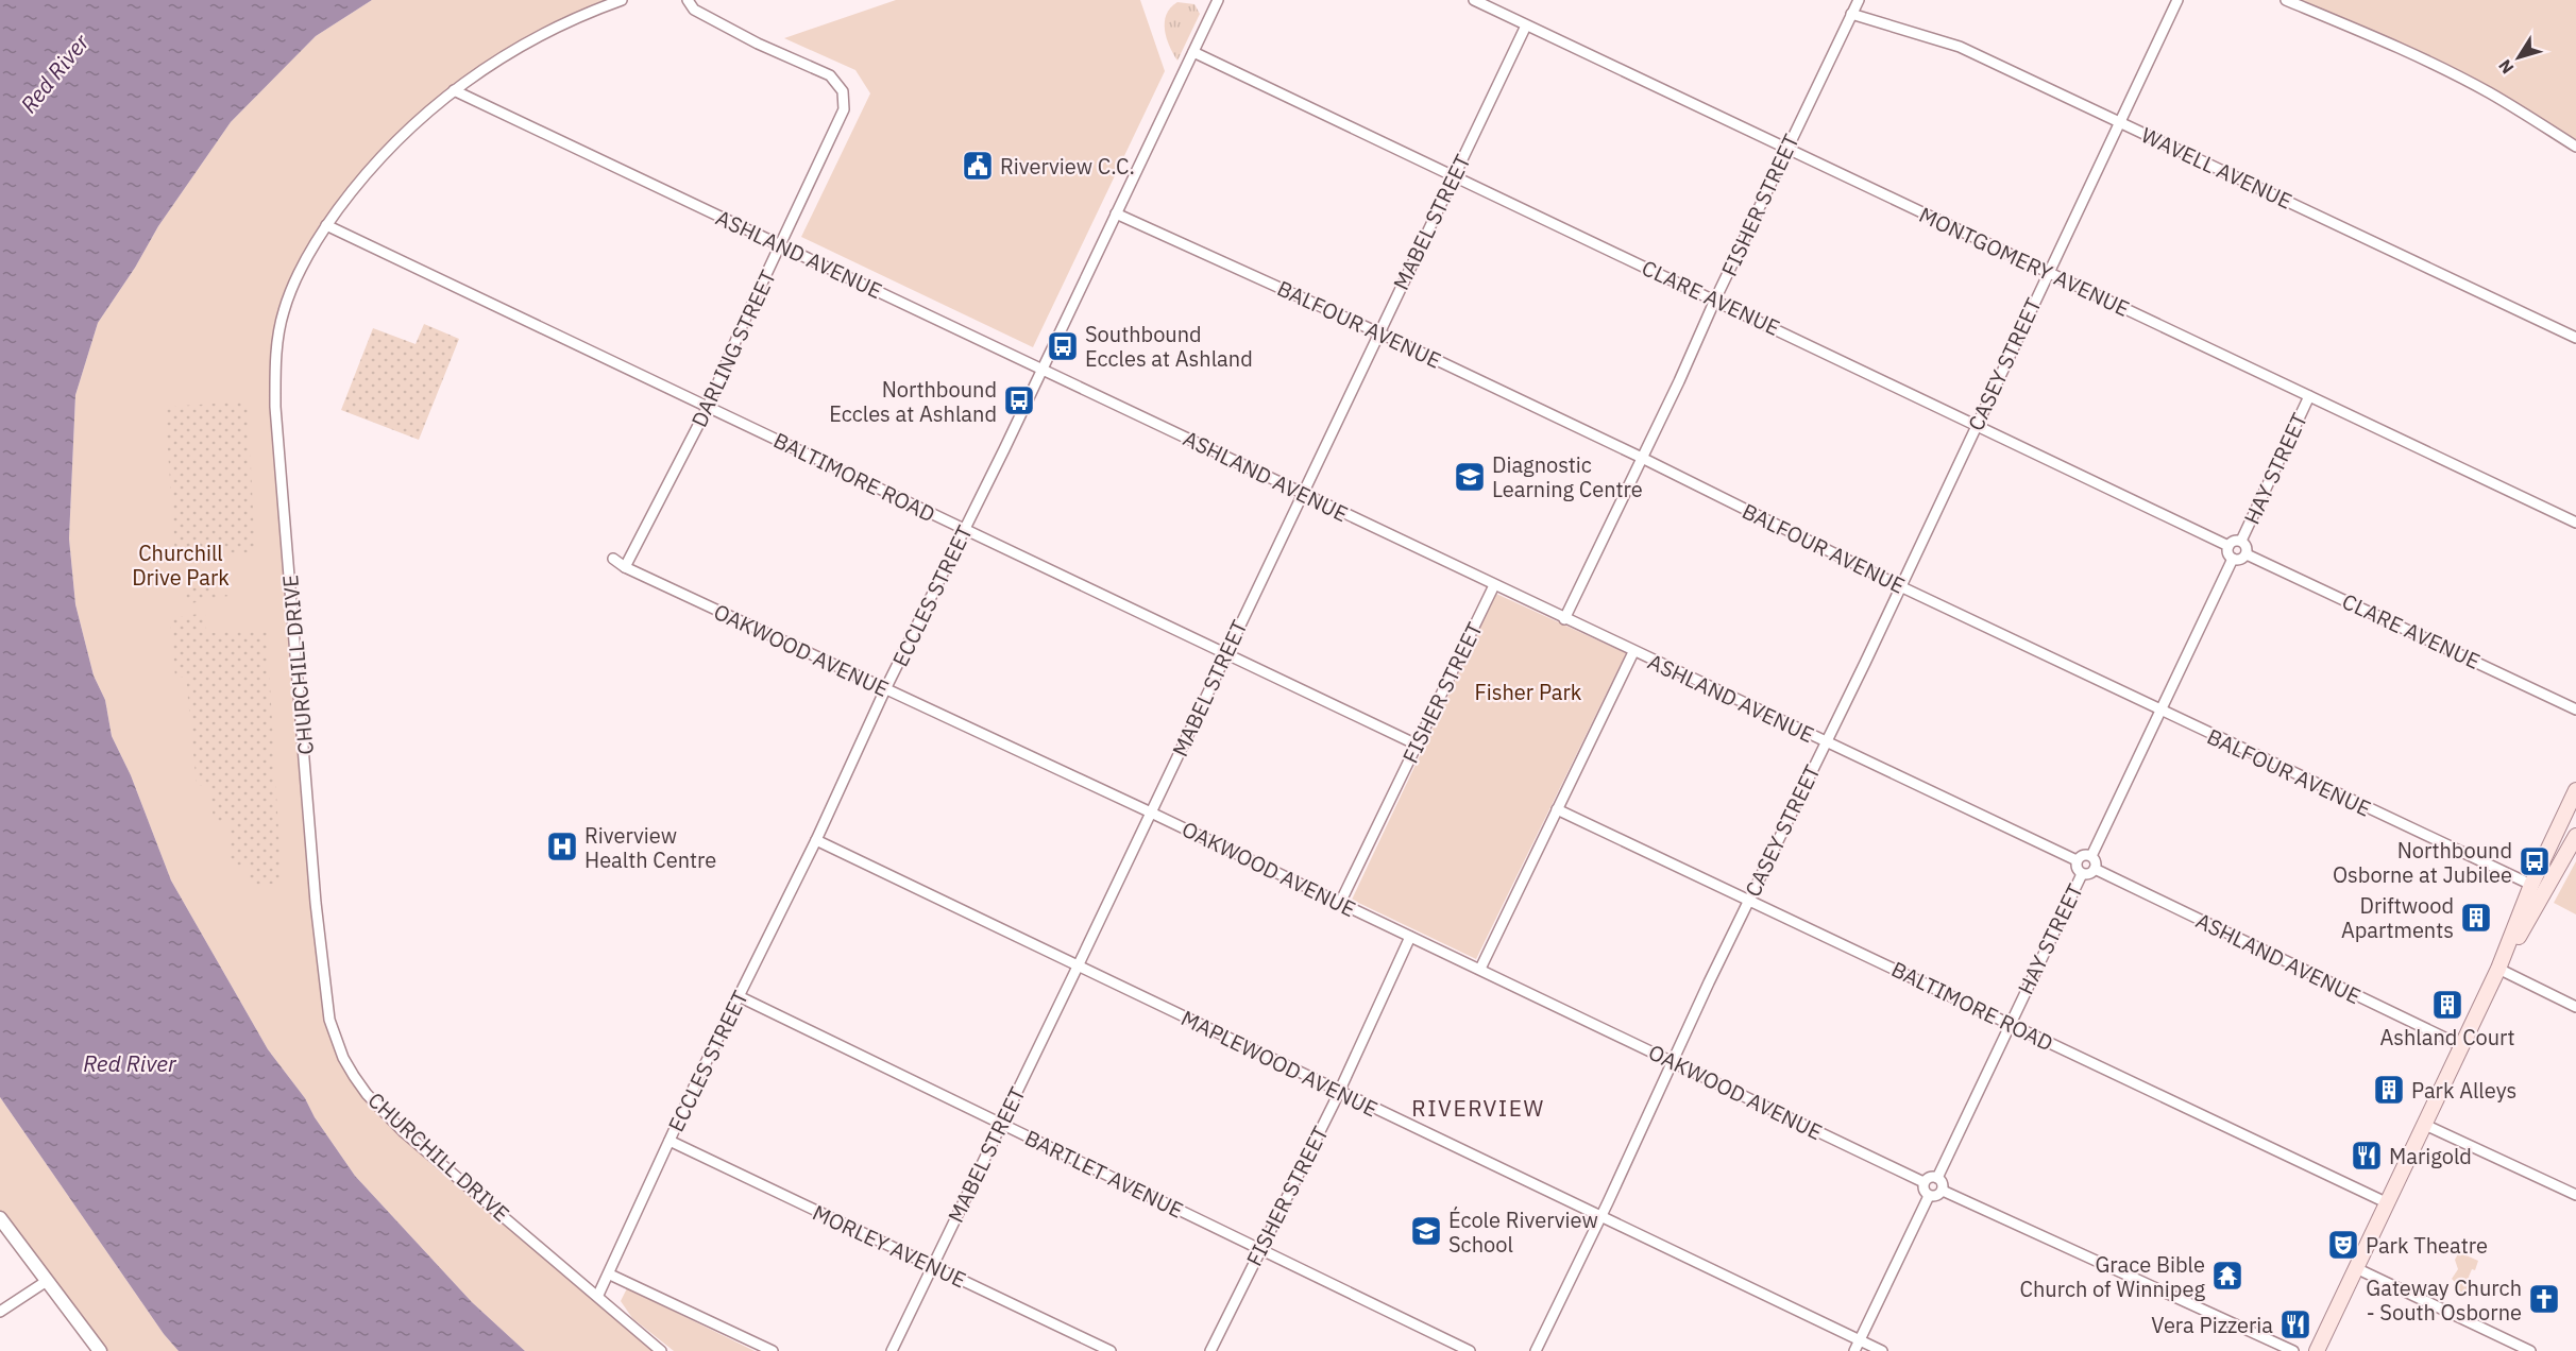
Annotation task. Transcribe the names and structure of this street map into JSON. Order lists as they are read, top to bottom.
{
  "streets": {
    "street": [
      "WAVELL AVENUE",
      "FISHER STREET",
      "MABEL STREET",
      "ASHLAND AVENUE",
      "MONTGOMERY AVENUE",
      "CLARE AVENUE",
      "BALFOUR AVENUE",
      "DARLING STREET",
      "CASEY STREET",
      "HAY STREET",
      "BALTIMORE ROAD",
      "ECCLES STREET",
      "OAKWOOD AVENUE",
      "CHURCHILL DRIVE",
      "MAPLEWOOD AVENUE",
      "BARTLET AVENUE",
      "MORLEY AVENUE"
    ]
  },
  "crossings": [
    ["WAVELL AVENUE", "FISHER STREET"],
    ["WAVELL AVENUE", "CASEY STREET"],
    ["FISHER STREET", "ASHLAND AVENUE"],
    ["FISHER STREET", "MONTGOMERY AVENUE"],
    ["FISHER STREET", "CLARE AVENUE"],
    ["FISHER STREET", "BALFOUR AVENUE"],
    ["FISHER STREET", "BALTIMORE ROAD"],
    ["FISHER STREET", "OAKWOOD AVENUE"],
    ["FISHER STREET", "MAPLEWOOD AVENUE"],
    ["FISHER STREET", "BARTLET AVENUE"],
    ["MABEL STREET", "ASHLAND AVENUE"],
    ["MABEL STREET", "MONTGOMERY AVENUE"],
    ["MABEL STREET", "CLARE AVENUE"],
    ["MABEL STREET", "BALFOUR AVENUE"],
    ["MABEL STREET", "BALTIMORE ROAD"],
    ["MABEL STREET", "OAKWOOD AVENUE"],
    ["MABEL STREET", "MAPLEWOOD AVENUE"],
    ["MABEL STREET", "BARTLET AVENUE"],
    ["MABEL STREET", "MORLEY AVENUE"],
    ["ASHLAND AVENUE", "DARLING STREET"],
    ["ASHLAND AVENUE", "CASEY STREET"],
    ["ASHLAND AVENUE", "HAY STREET"],
    ["ASHLAND AVENUE", "ECCLES STREET"],
    ["ASHLAND AVENUE", "CHURCHILL DRIVE"],
    ["MONTGOMERY AVENUE", "CASEY STREET"],
    ["MONTGOMERY AVENUE", "HAY STREET"],
    ["CLARE AVENUE", "CASEY STREET"],
    ["CLARE AVENUE", "HAY STREET"],
    ["CLARE AVENUE", "ECCLES STREET"],
    ["BALFOUR AVENUE", "CASEY STREET"],
    ["BALFOUR AVENUE", "ECCLES STREET"],
    ["DARLING STREET", "BALTIMORE ROAD"],
    ["DARLING STREET", "OAKWOOD AVENUE"],
    ["CASEY STREET", "BALTIMORE ROAD"],
    ["CASEY STREET", "OAKWOOD AVENUE"],
    ["CASEY STREET", "MAPLEWOOD AVENUE"],
    ["HAY STREET", "BALTIMORE ROAD"],
    ["HAY STREET", "OAKWOOD AVENUE"],
    ["BALTIMORE ROAD", "ECCLES STREET"],
    ["BALTIMORE ROAD", "CHURCHILL DRIVE"],
    ["ECCLES STREET", "OAKWOOD AVENUE"],
    ["ECCLES STREET", "CHURCHILL DRIVE"],
    ["ECCLES STREET", "MAPLEWOOD AVENUE"],
    ["ECCLES STREET", "BARTLET AVENUE"],
    ["ECCLES STREET", "MORLEY AVENUE"]
  ],
  "districts": ["RIVERVIEW"],
  "water": ["Red River"],
  "parks": ["Churchill Drive Park", "Fisher Park"],
  "places": {
    "public building": ["Riverview C.C."],
    "bus stop": ["Southbound Eccles at Ashland", "Northbound Eccles at Ashland", "Northbound Osborne at Jubilee"],
    "school or university": ["Diagnostic Learning Centre", "École Riverview School"],
    "hospital": ["Riverview Health Centre"],
    "building": ["Driftwood Apartments", "Ashland Court", "Park Alleys"],
    "restaurant": ["Marigold", "Vera Pizzeria"],
    "theatre": ["Park Theatre"],
    "temple": ["Grace Bible Church of Winnipeg"],
    "church": ["Gateway Church - South Osborne"]
  },
  "north": "bottom left"
}
